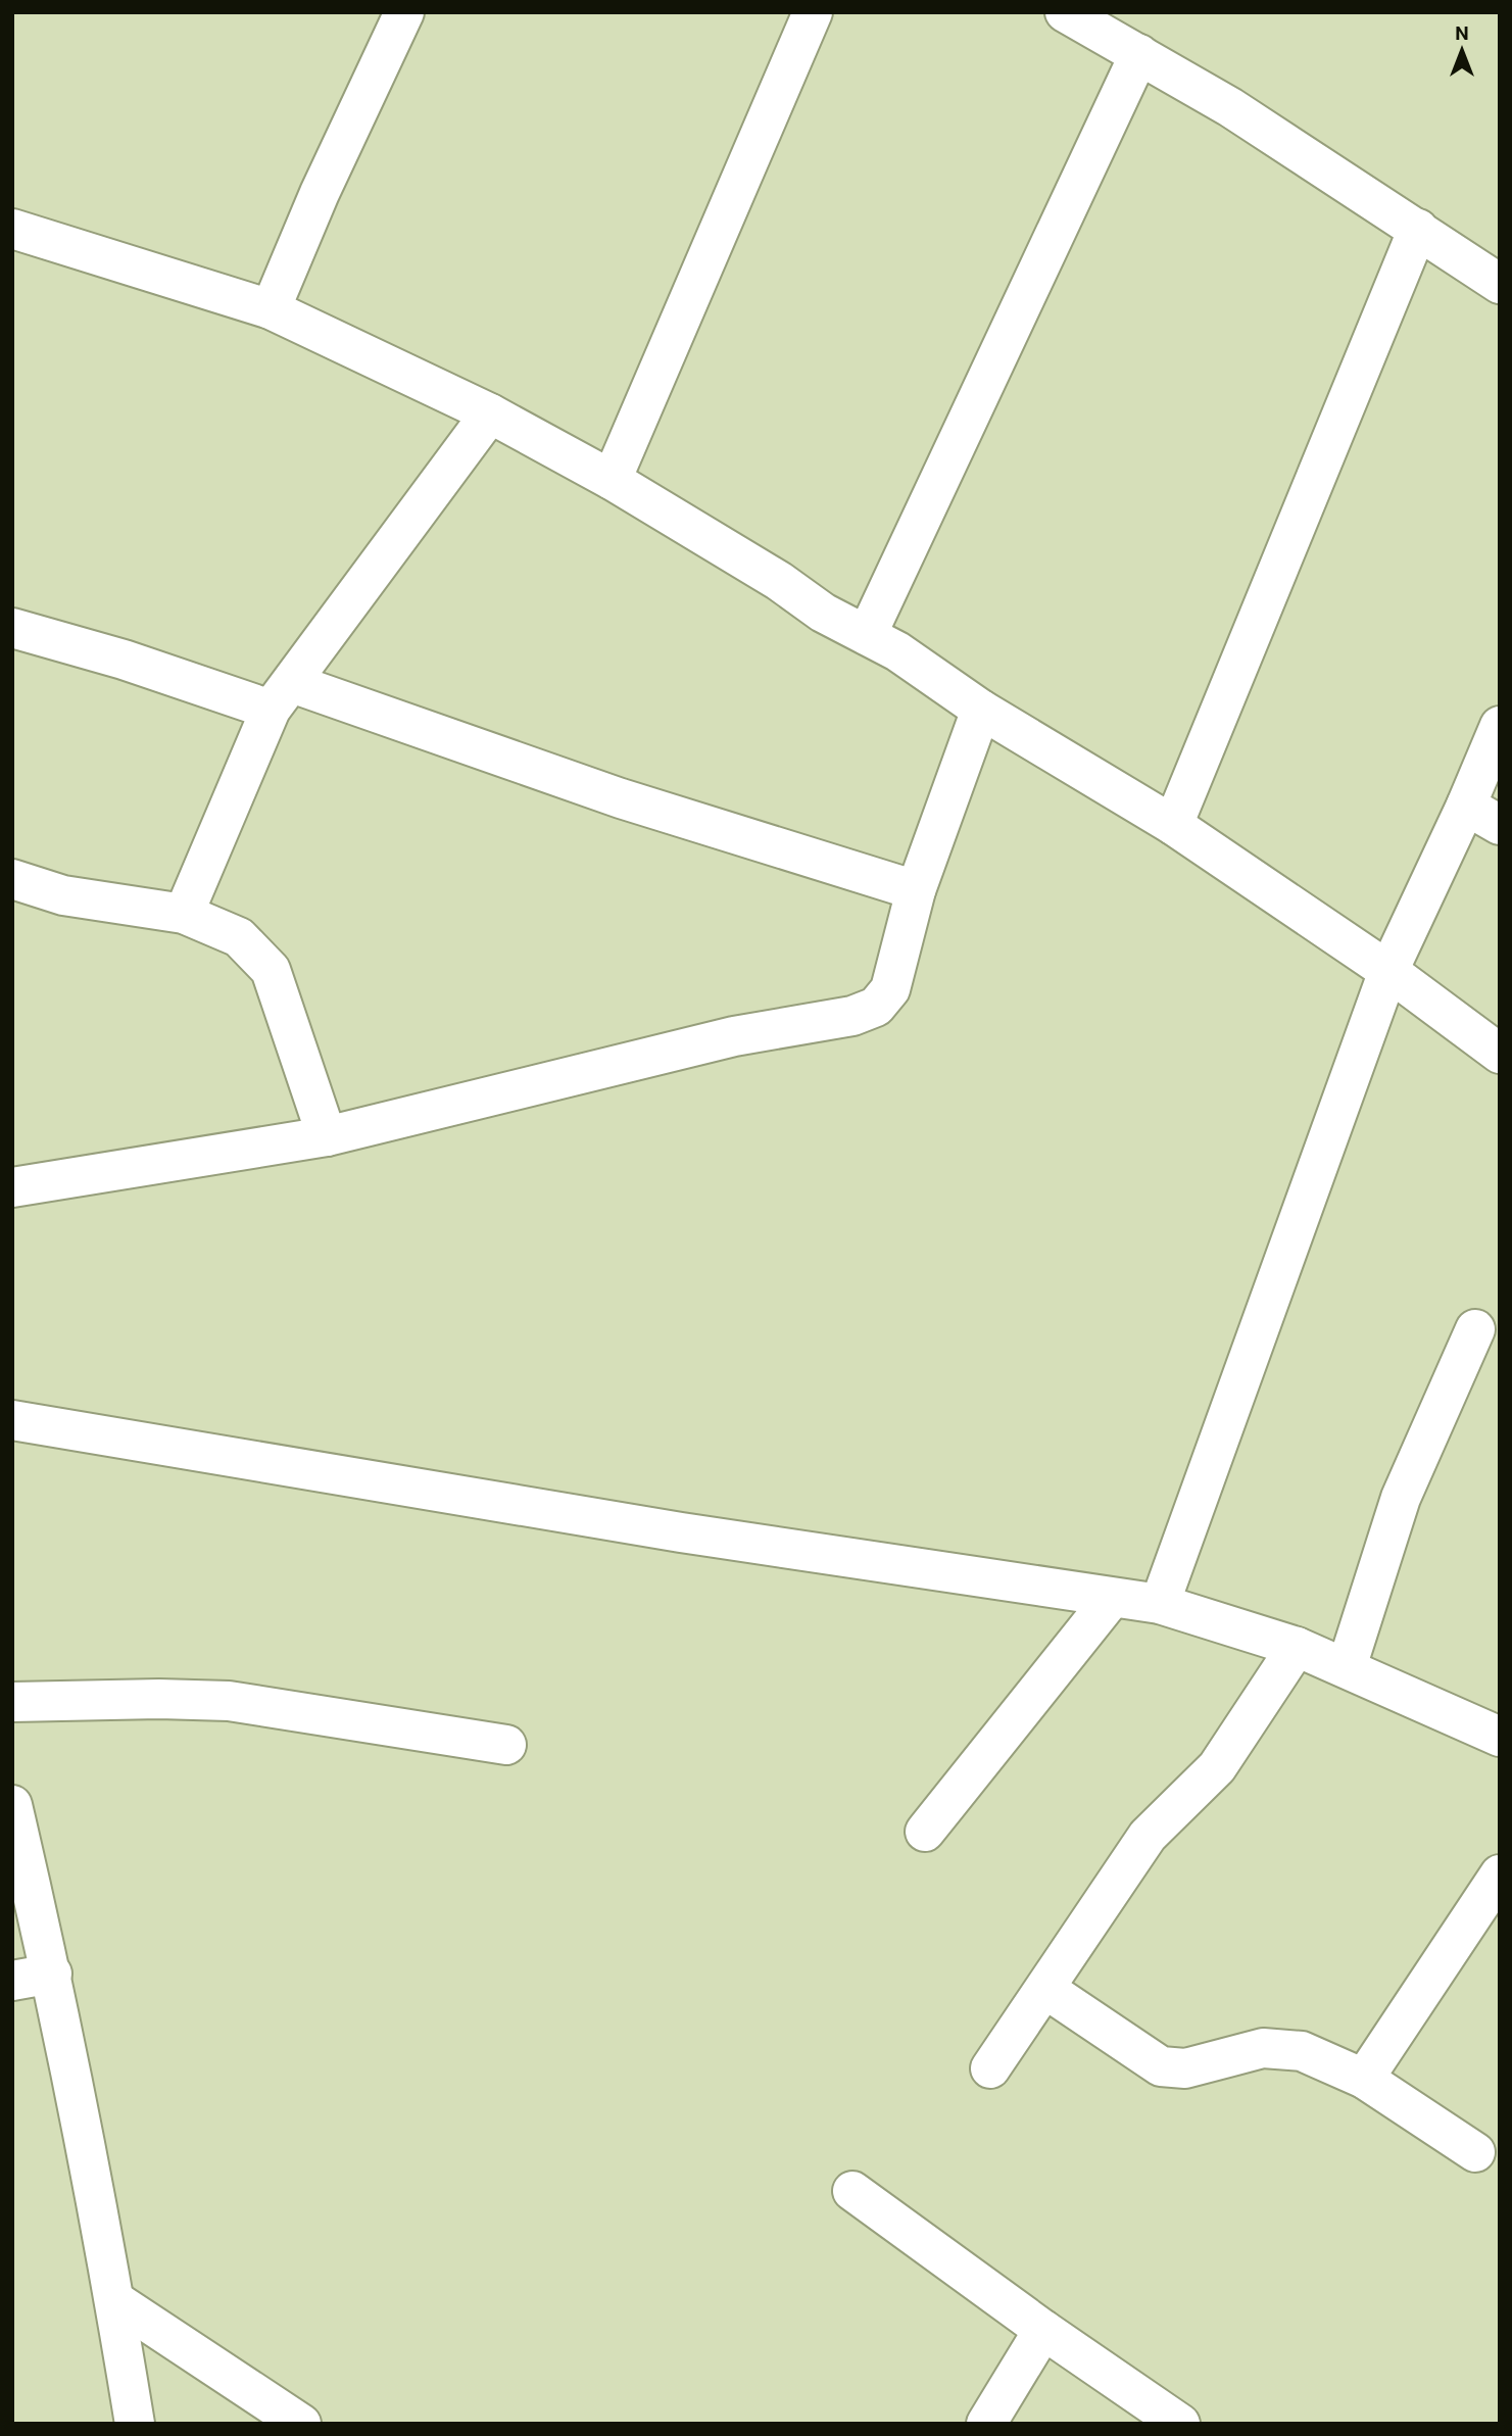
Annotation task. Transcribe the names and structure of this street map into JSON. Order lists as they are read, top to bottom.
{
  "north": "top"
}
